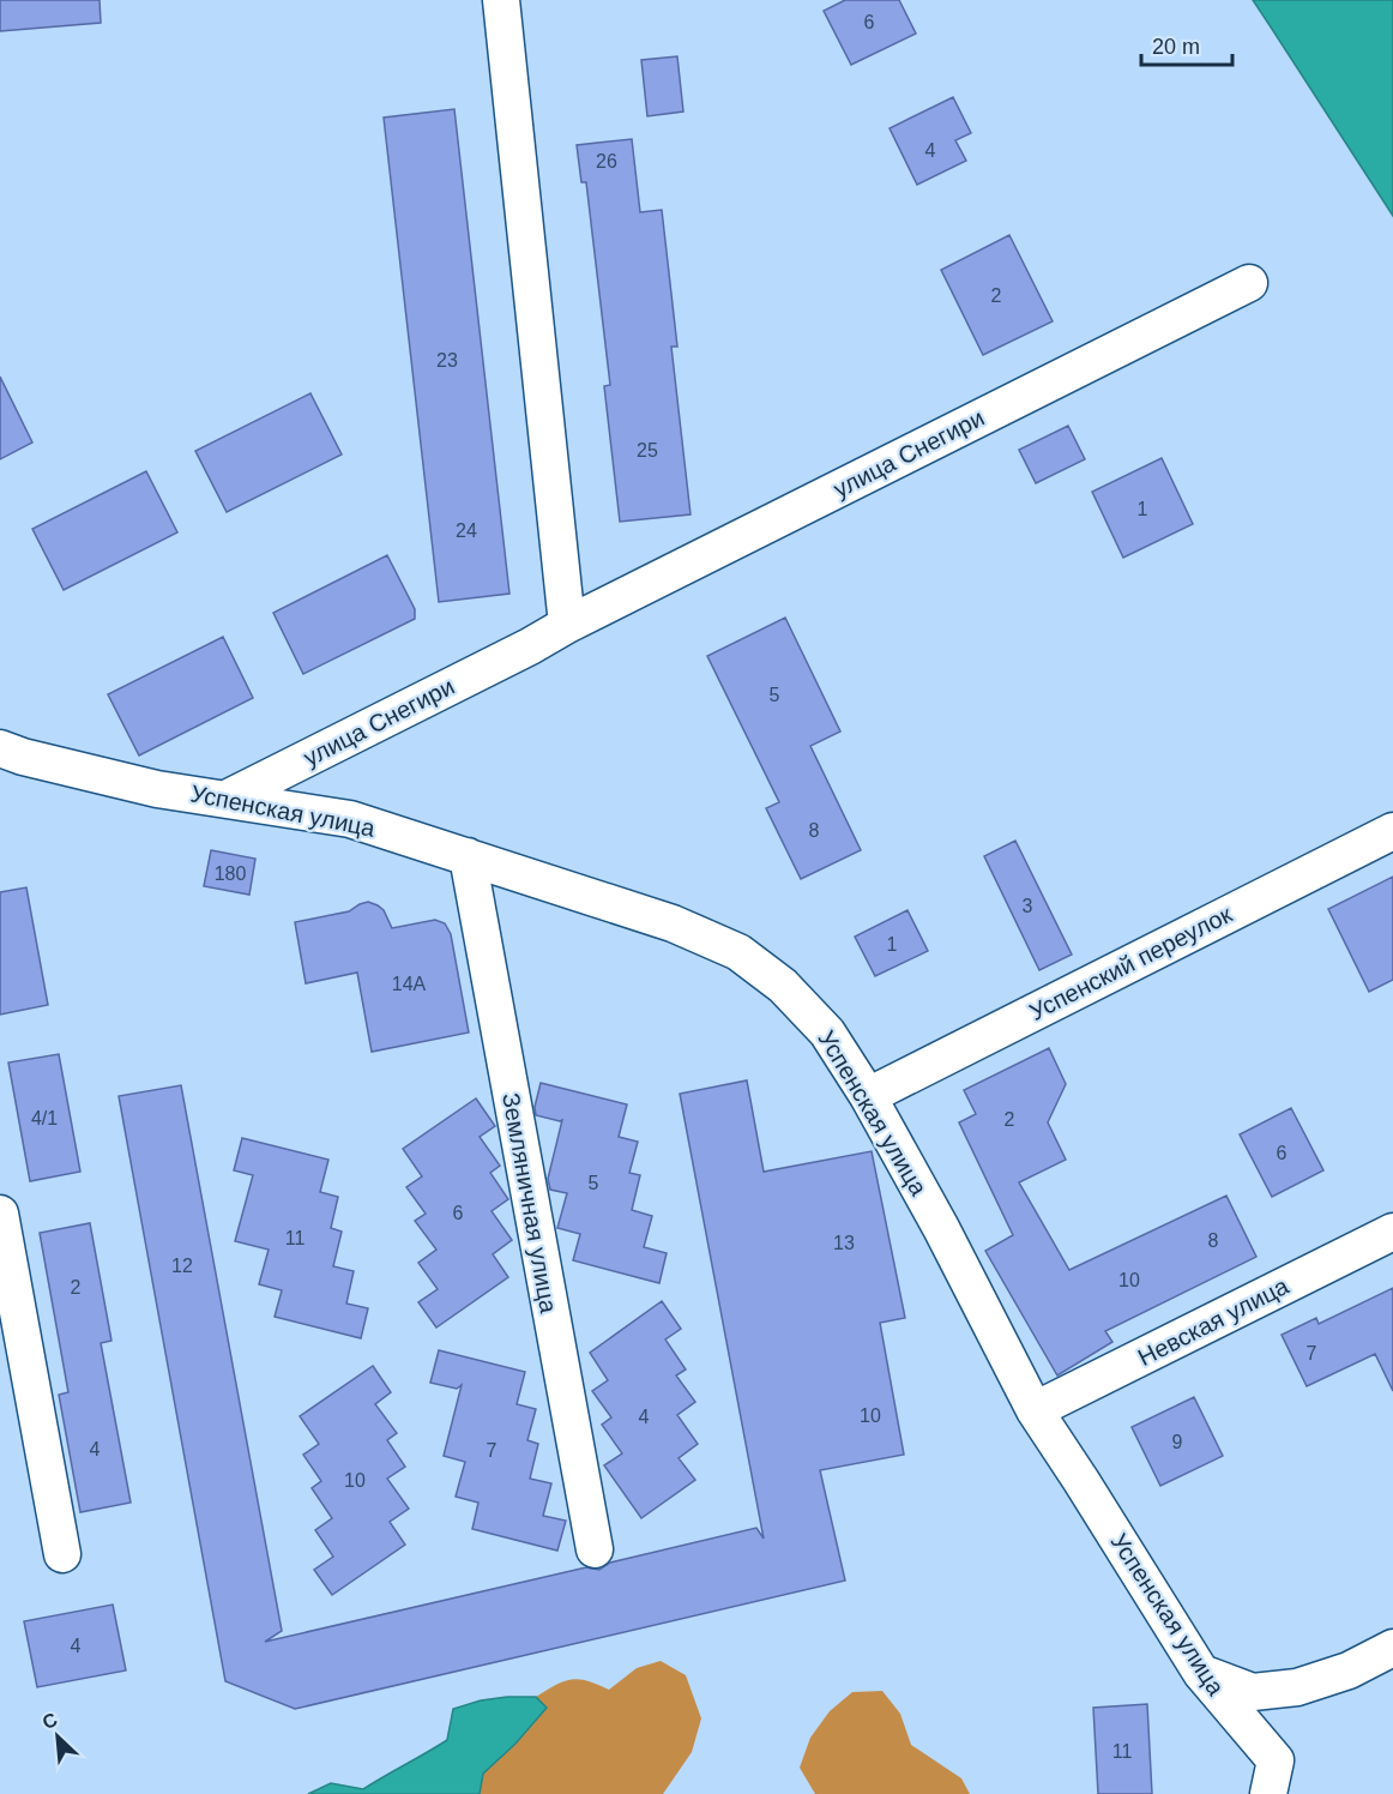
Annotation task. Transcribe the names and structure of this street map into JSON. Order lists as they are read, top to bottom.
{
  "streets": {
    "street": [
      "улица Снегири",
      "Успенская улица",
      "Успенский переулок",
      "Земляничная улица",
      "Невская улица"
    ]
  },
  "crossings": [
    ["улица Снегири", "Успенская улица"],
    ["Успенская улица", "Успенский переулок"],
    ["Успенская улица", "Земляничная улица"],
    ["Успенская улица", "Невская улица"]
  ],
  "house_numbers": [
    "6",
    "4",
    "26",
    "2",
    "23",
    "25",
    "1",
    "24",
    "5",
    "8",
    "180",
    "3",
    "1",
    "14А",
    "4/1",
    "2",
    "6",
    "5",
    "6",
    "11",
    "8",
    "13",
    "12",
    "10",
    "2",
    "7",
    "10",
    "4",
    "9",
    "4",
    "7",
    "10",
    "4",
    "11"
  ],
  "scale_bar": "20 m",
  "north": "top left"
}
